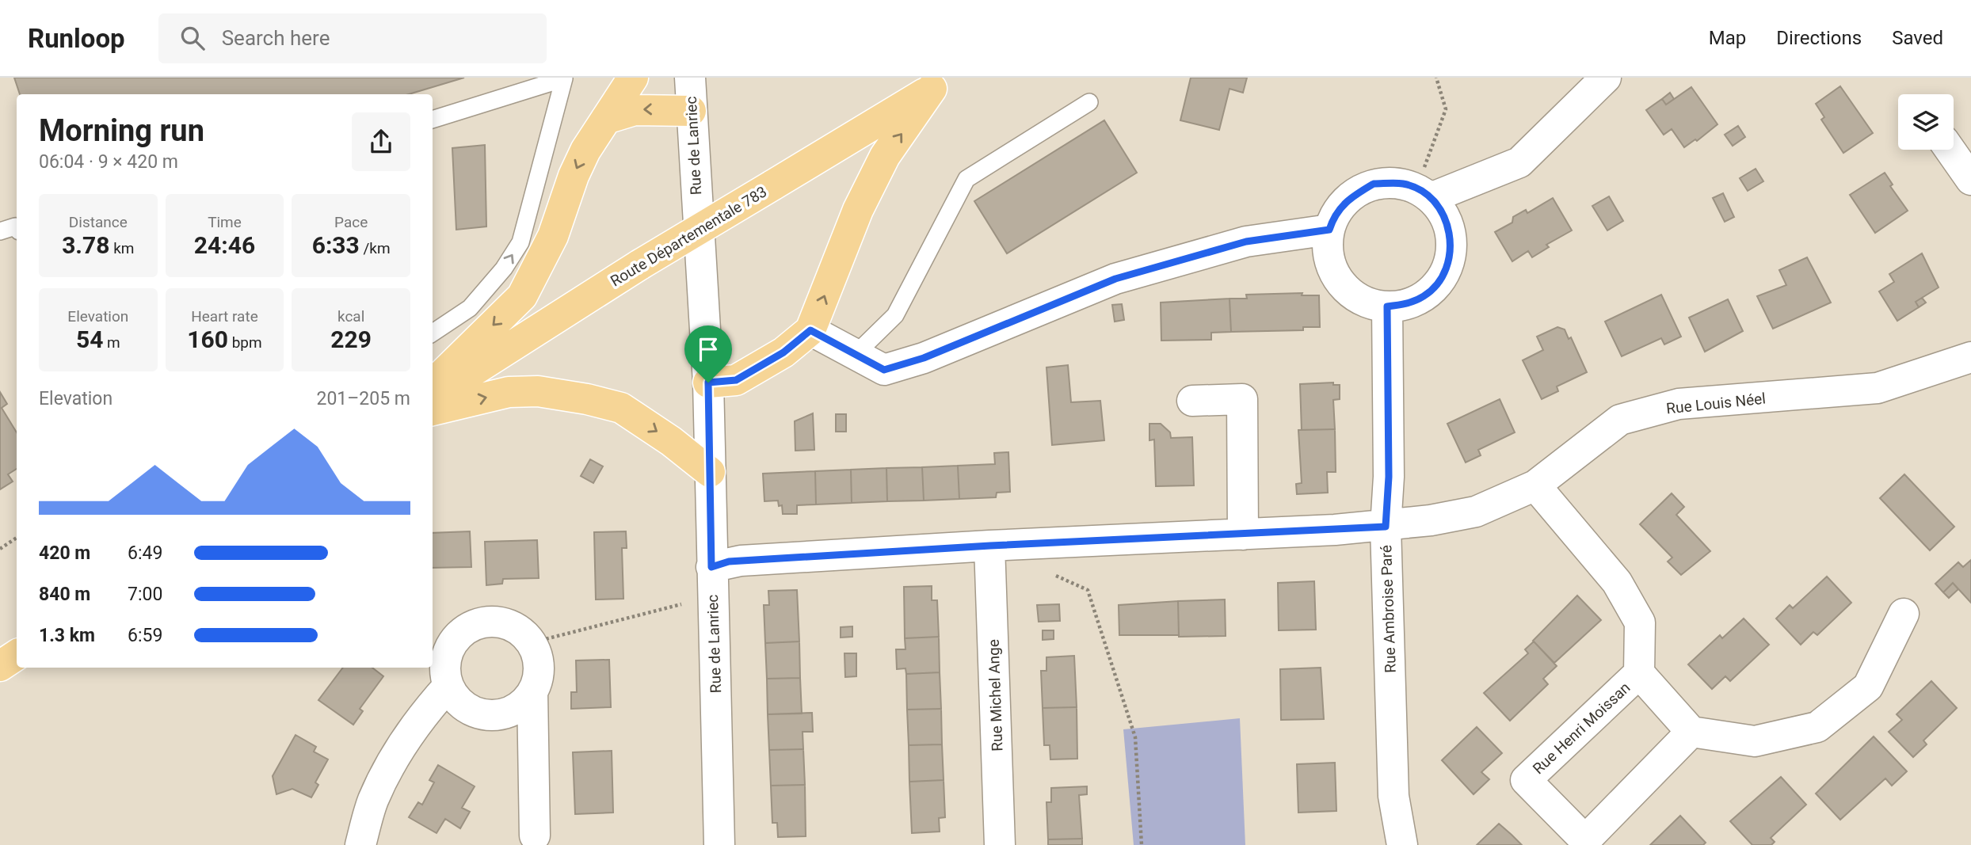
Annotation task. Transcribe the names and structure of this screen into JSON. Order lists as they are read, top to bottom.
{
  "streets": {
    "main road": ["Route Départementale 783"],
    "street": [
      "Rue de Lanriec",
      "Rue Louis Néel",
      "Rue Ambroise Paré",
      "Rue Michel Ange",
      "Rue Henri Moissan"
    ]
  },
  "crossings": [
    ["Rue de Lanriec", "Rue Louis Néel"],
    ["Rue Louis Néel", "Rue Ambroise Paré"],
    ["Rue Louis Néel", "Rue Michel Ange"],
    ["Rue Louis Néel", "Rue Henri Moissan"]
  ],
  "page": {
    "header": "Runloop",
    "search": "Search here",
    "nav": ["Map", "Directions", "Saved"],
    "heading": ["Morning run", "06:04 · 9 × 420 m"],
    "stats": [
      ["Distance", "3.78 km"],
      ["Time", "24:46"],
      ["Pace", "6:33 /km"],
      ["Elevation", "54 m"],
      ["Heart rate", "160 bpm"],
      ["kcal", "229"]
    ],
    "chart": ["Elevation", "201–205 m"],
    "list": [
      {
        "name": "420 m",
        "note": "6:49"
      },
      {
        "name": "840 m",
        "note": "7:00"
      },
      {
        "name": "1.3 km",
        "note": "6:59"
      }
    ]
  }
}
